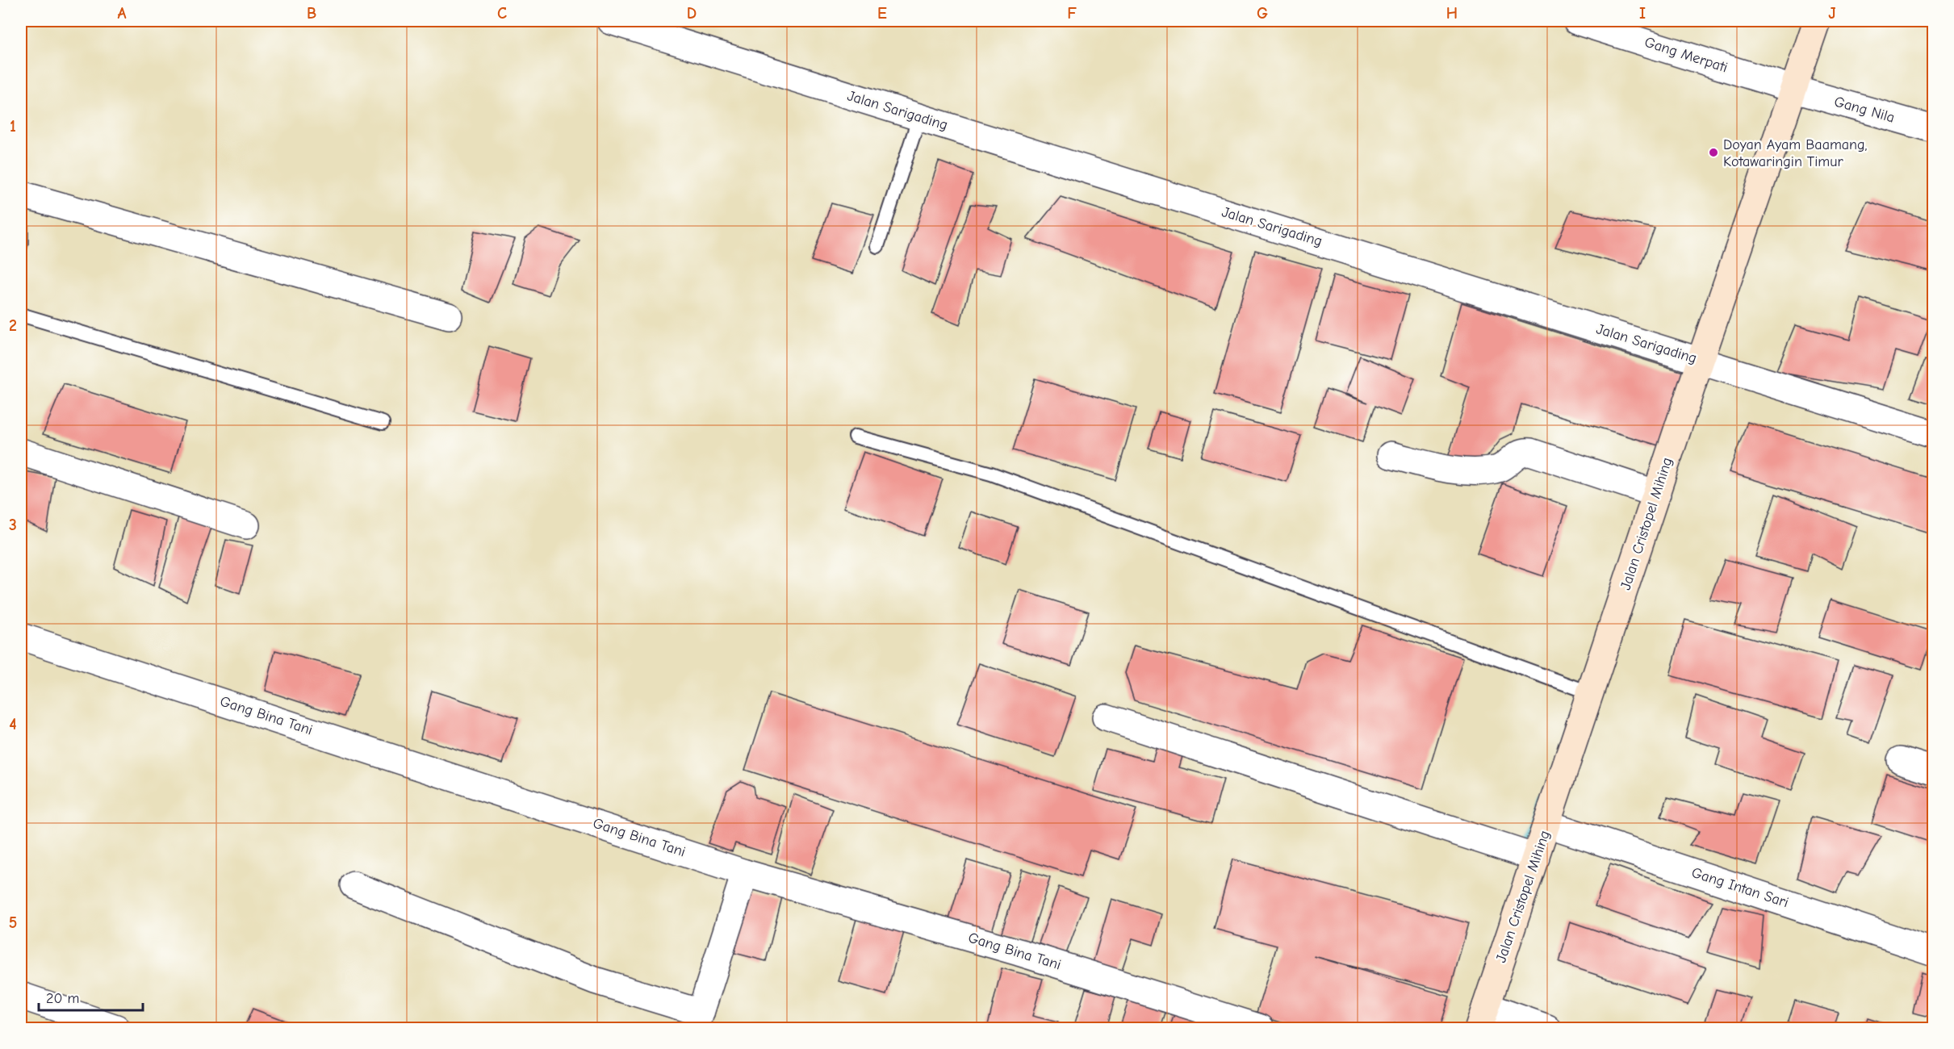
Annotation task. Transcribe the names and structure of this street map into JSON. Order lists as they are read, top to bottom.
{
  "streets": {
    "street": [
      "Gang Merpati",
      "Gang Nila",
      "Jalan Sarigading",
      "Jalan Cristopel Mihing",
      "Gang Bina Tani",
      "Gang Intan Sari"
    ]
  },
  "crossings": [
    ["Gang Merpati", "Gang Nila"],
    ["Gang Merpati", "Jalan Cristopel Mihing"],
    ["Gang Nila", "Jalan Cristopel Mihing"],
    ["Jalan Sarigading", "Jalan Cristopel Mihing"],
    ["Jalan Cristopel Mihing", "Gang Intan Sari"]
  ],
  "places": ["Doyan Ayam Baamang, Kotawaringin Timur"],
  "scale_bar": "20 m",
  "grid": {
    "columns": [
      "A",
      "B",
      "C",
      "D",
      "E",
      "F",
      "G",
      "H",
      "I",
      "J"
    ],
    "rows": [
      "1",
      "2",
      "3",
      "4",
      "5"
    ]
  }
}
